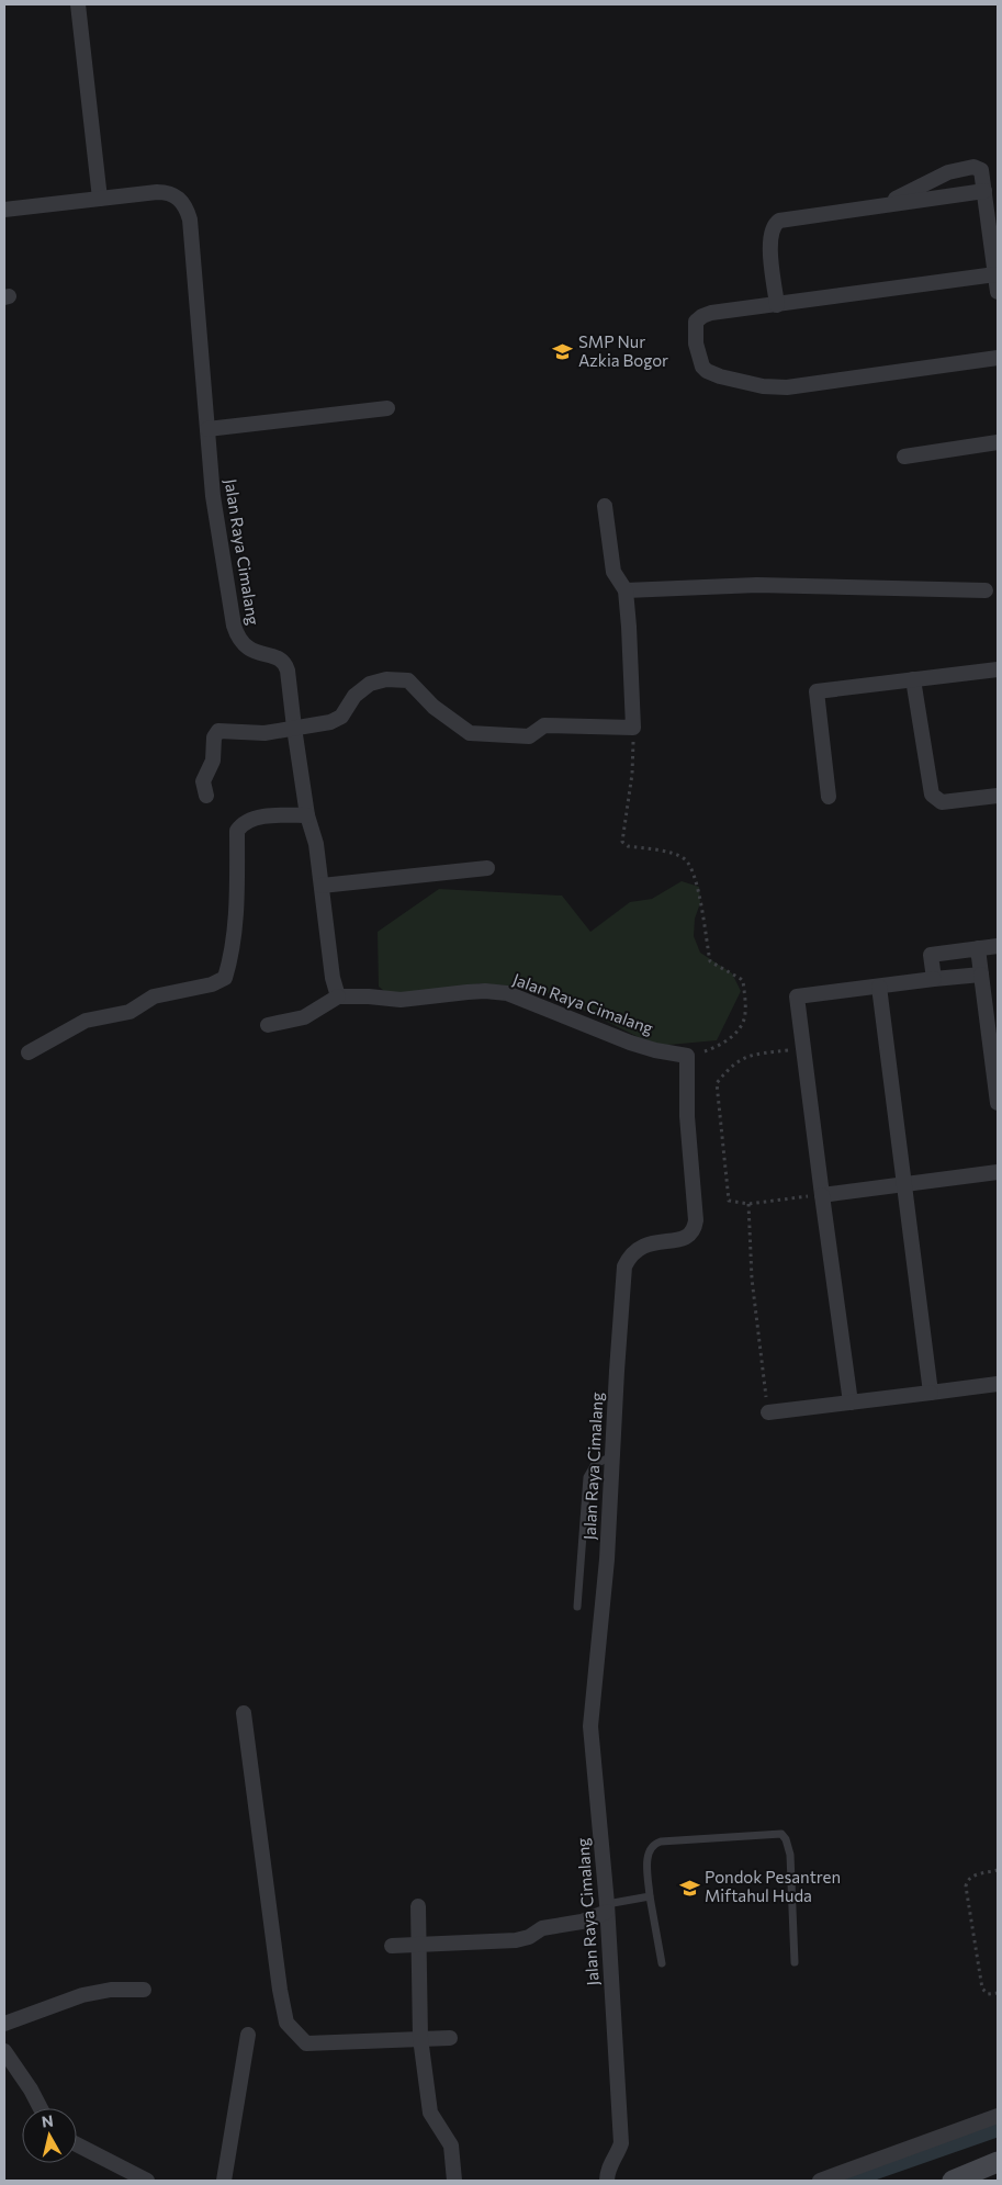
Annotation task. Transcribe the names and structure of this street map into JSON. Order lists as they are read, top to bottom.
{
  "streets": {
    "street": ["Jalan Raya Cimalang"]
  },
  "places": {
    "school or university": ["SMP Nur Azkia Bogor", "Pondok Pesantren Miftahul Huda"]
  },
  "north": "top"
}
